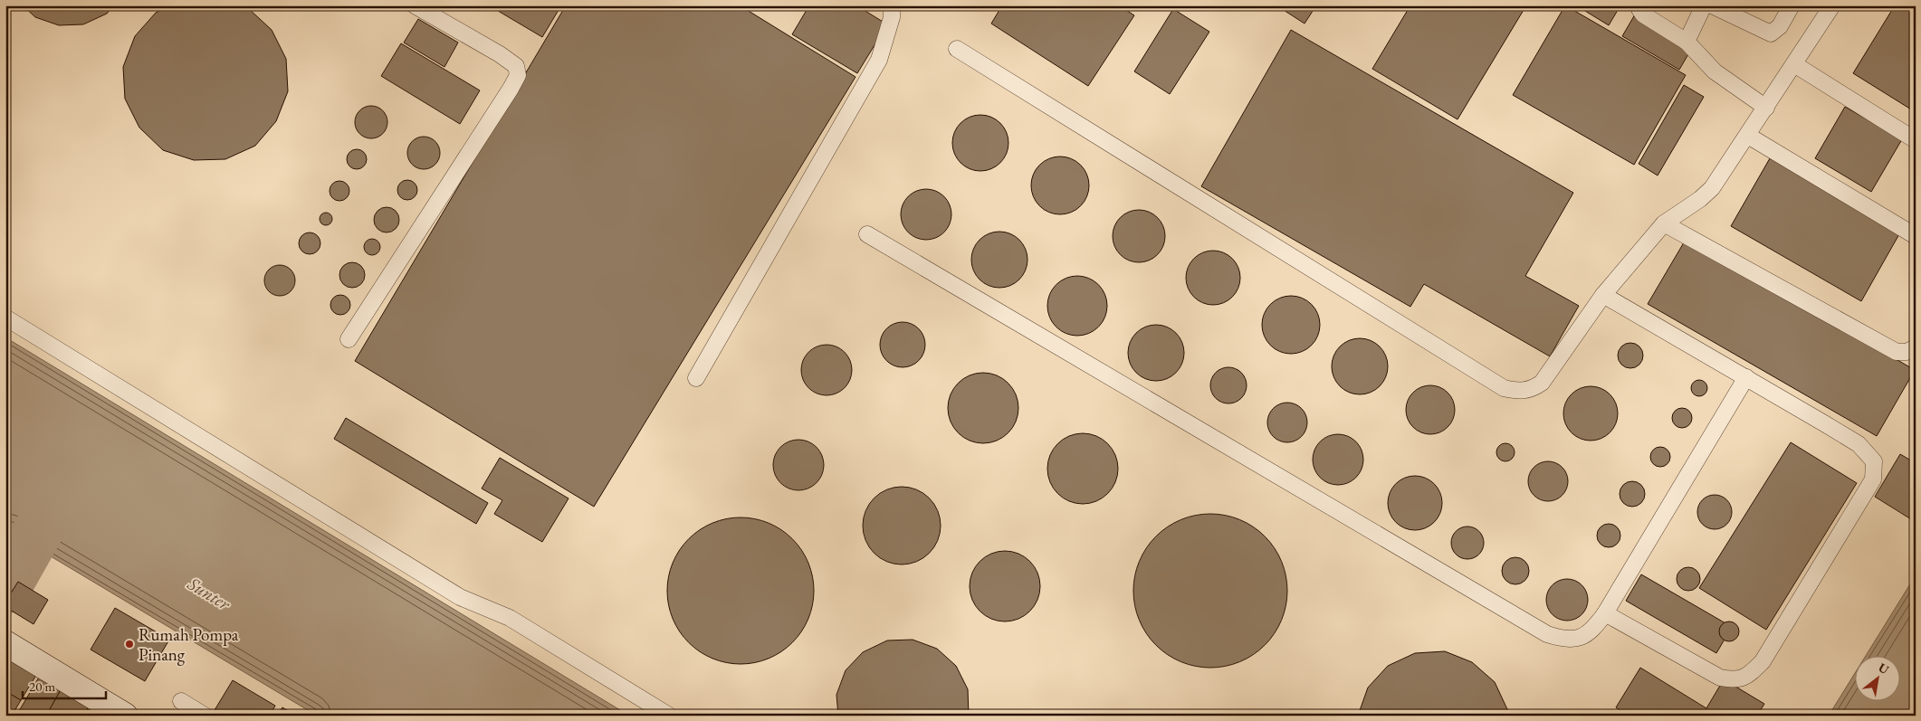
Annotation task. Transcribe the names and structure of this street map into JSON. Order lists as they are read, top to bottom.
{
  "water": ["Sunter"],
  "places": ["Rumah Pompa Pinang"],
  "scale_bar": "20 m",
  "north": "top right"
}
